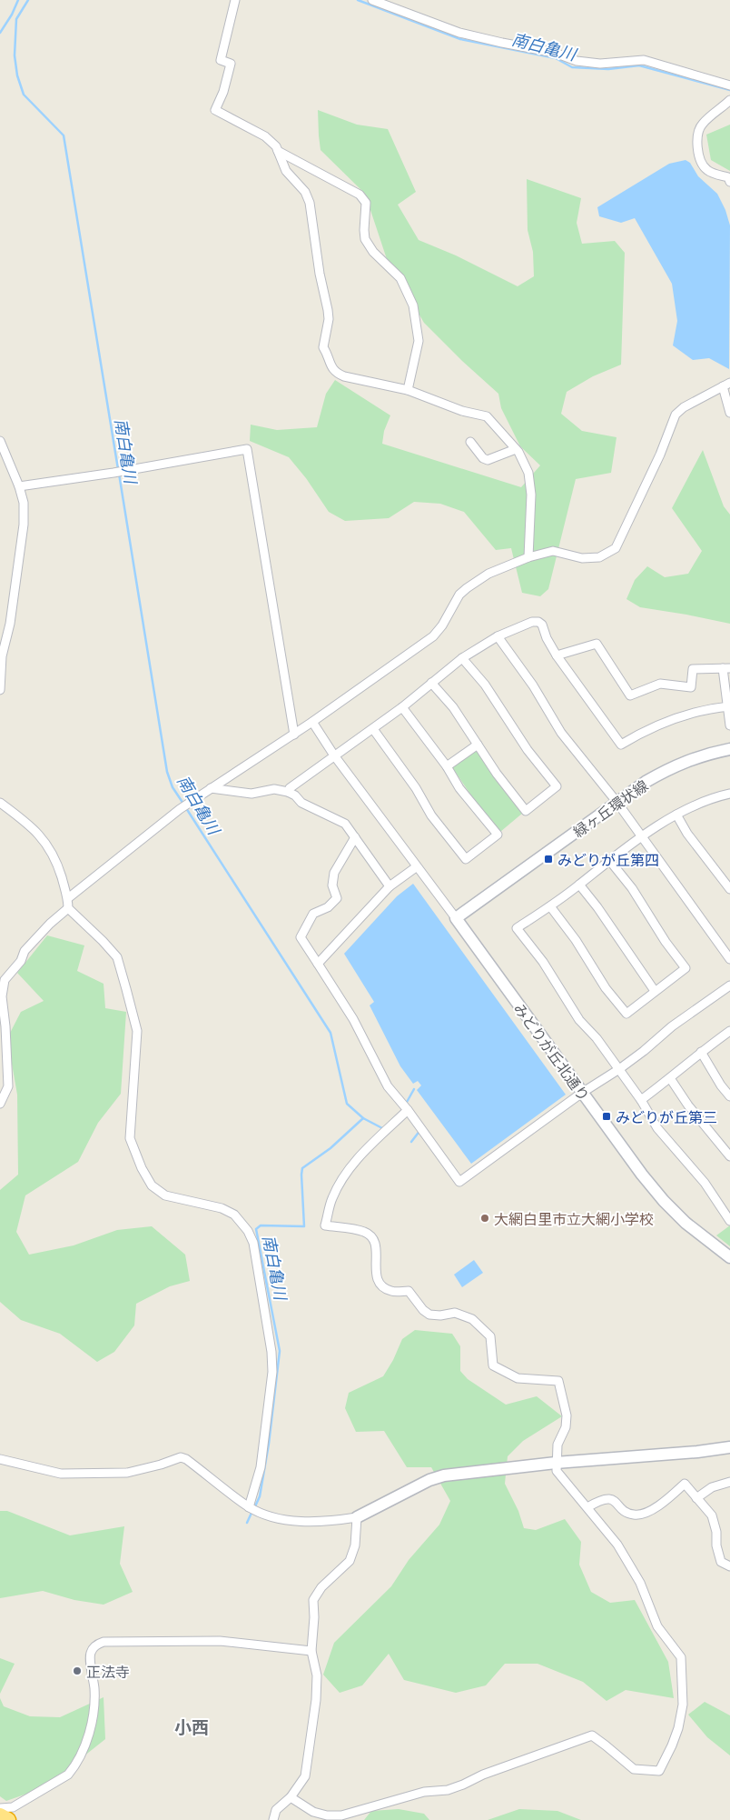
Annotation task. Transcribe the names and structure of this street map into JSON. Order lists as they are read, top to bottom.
{
  "streets": {
    "street": ["緑ヶ丘環状線", "みどりが丘北通り"]
  },
  "crossings": [
    ["緑ヶ丘環状線", "みどりが丘北通り"]
  ],
  "districts": ["小西"],
  "water": ["南白亀川"],
  "places": {
    "transit": ["みどりが丘第四", "みどりが丘第三"],
    "other": ["大網白里市立大網小学校", "正法寺"]
  }
}
